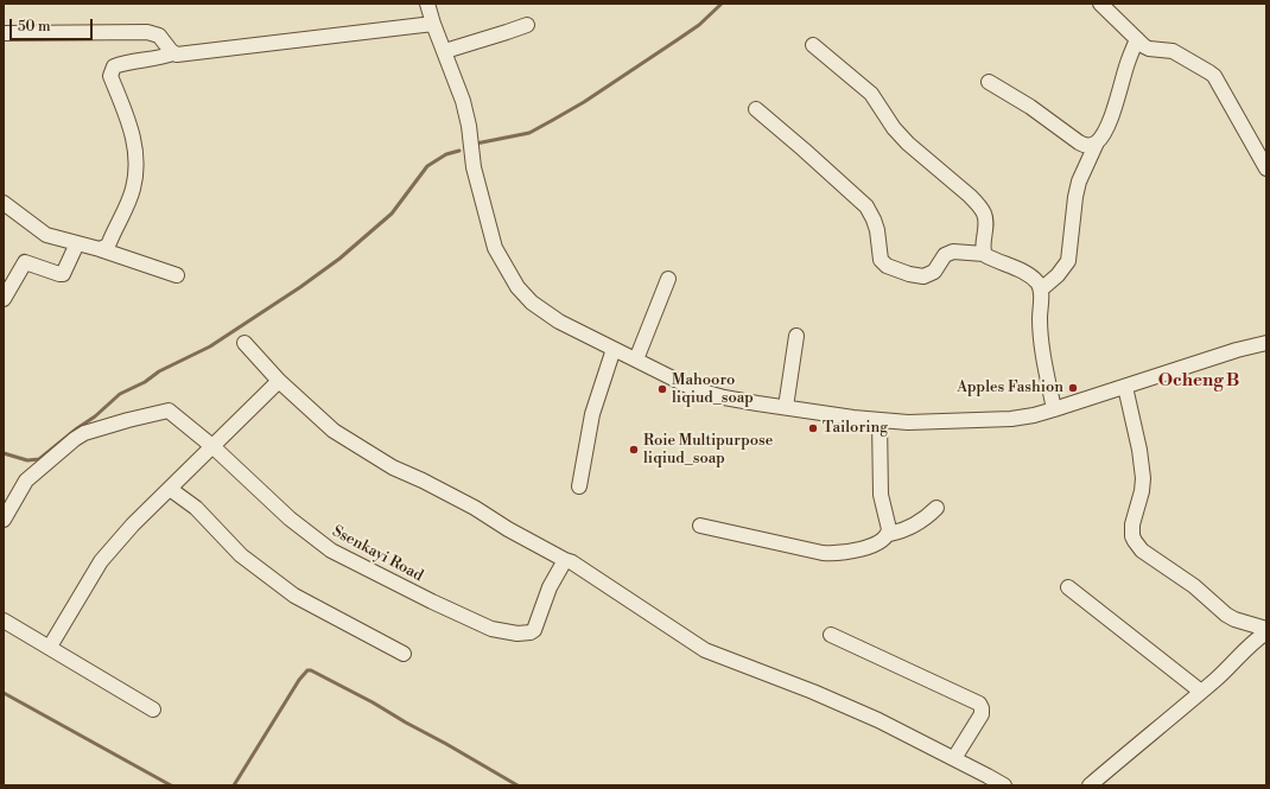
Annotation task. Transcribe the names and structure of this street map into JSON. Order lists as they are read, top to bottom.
{
  "streets": {
    "street": ["Ssenkayi Road"]
  },
  "districts": ["Ocheng B"],
  "places": [
    "Apples Fashion",
    "Mahooro liqiud_soap",
    "Tailoring",
    "Roie Multipurpose liqiud_soap"
  ],
  "scale_bar": "50 m"
}
